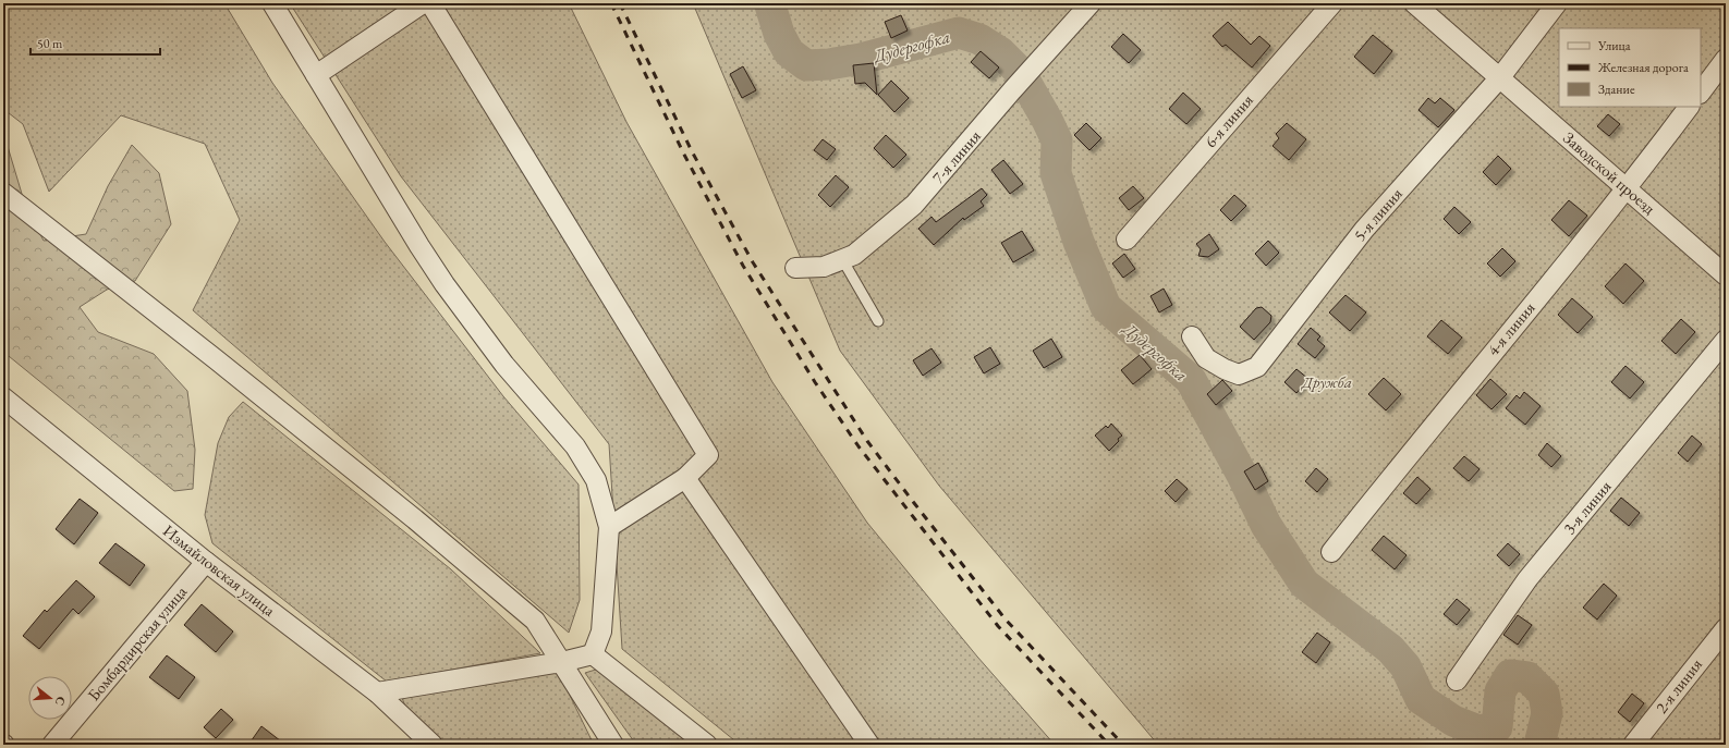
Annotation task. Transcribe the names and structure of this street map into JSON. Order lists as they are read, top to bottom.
{
  "streets": {
    "street": [
      "6-я линия",
      "7-я линия",
      "Заводской проезд",
      "5-я линия",
      "4-я линия",
      "3-я линия",
      "Измайловская улица",
      "Бомбардирская улица",
      "2-я линия"
    ]
  },
  "crossings": [
    ["Заводской проезд", "5-я линия"],
    ["Заводской проезд", "4-я линия"],
    ["Измайловская улица", "Бомбардирская улица"]
  ],
  "water": ["Дудергофка"],
  "parks": ["Дружба"],
  "legend": ["Улица", "Железная дорога", "Здание"],
  "scale_bar": "50 m",
  "north": "right"
}
